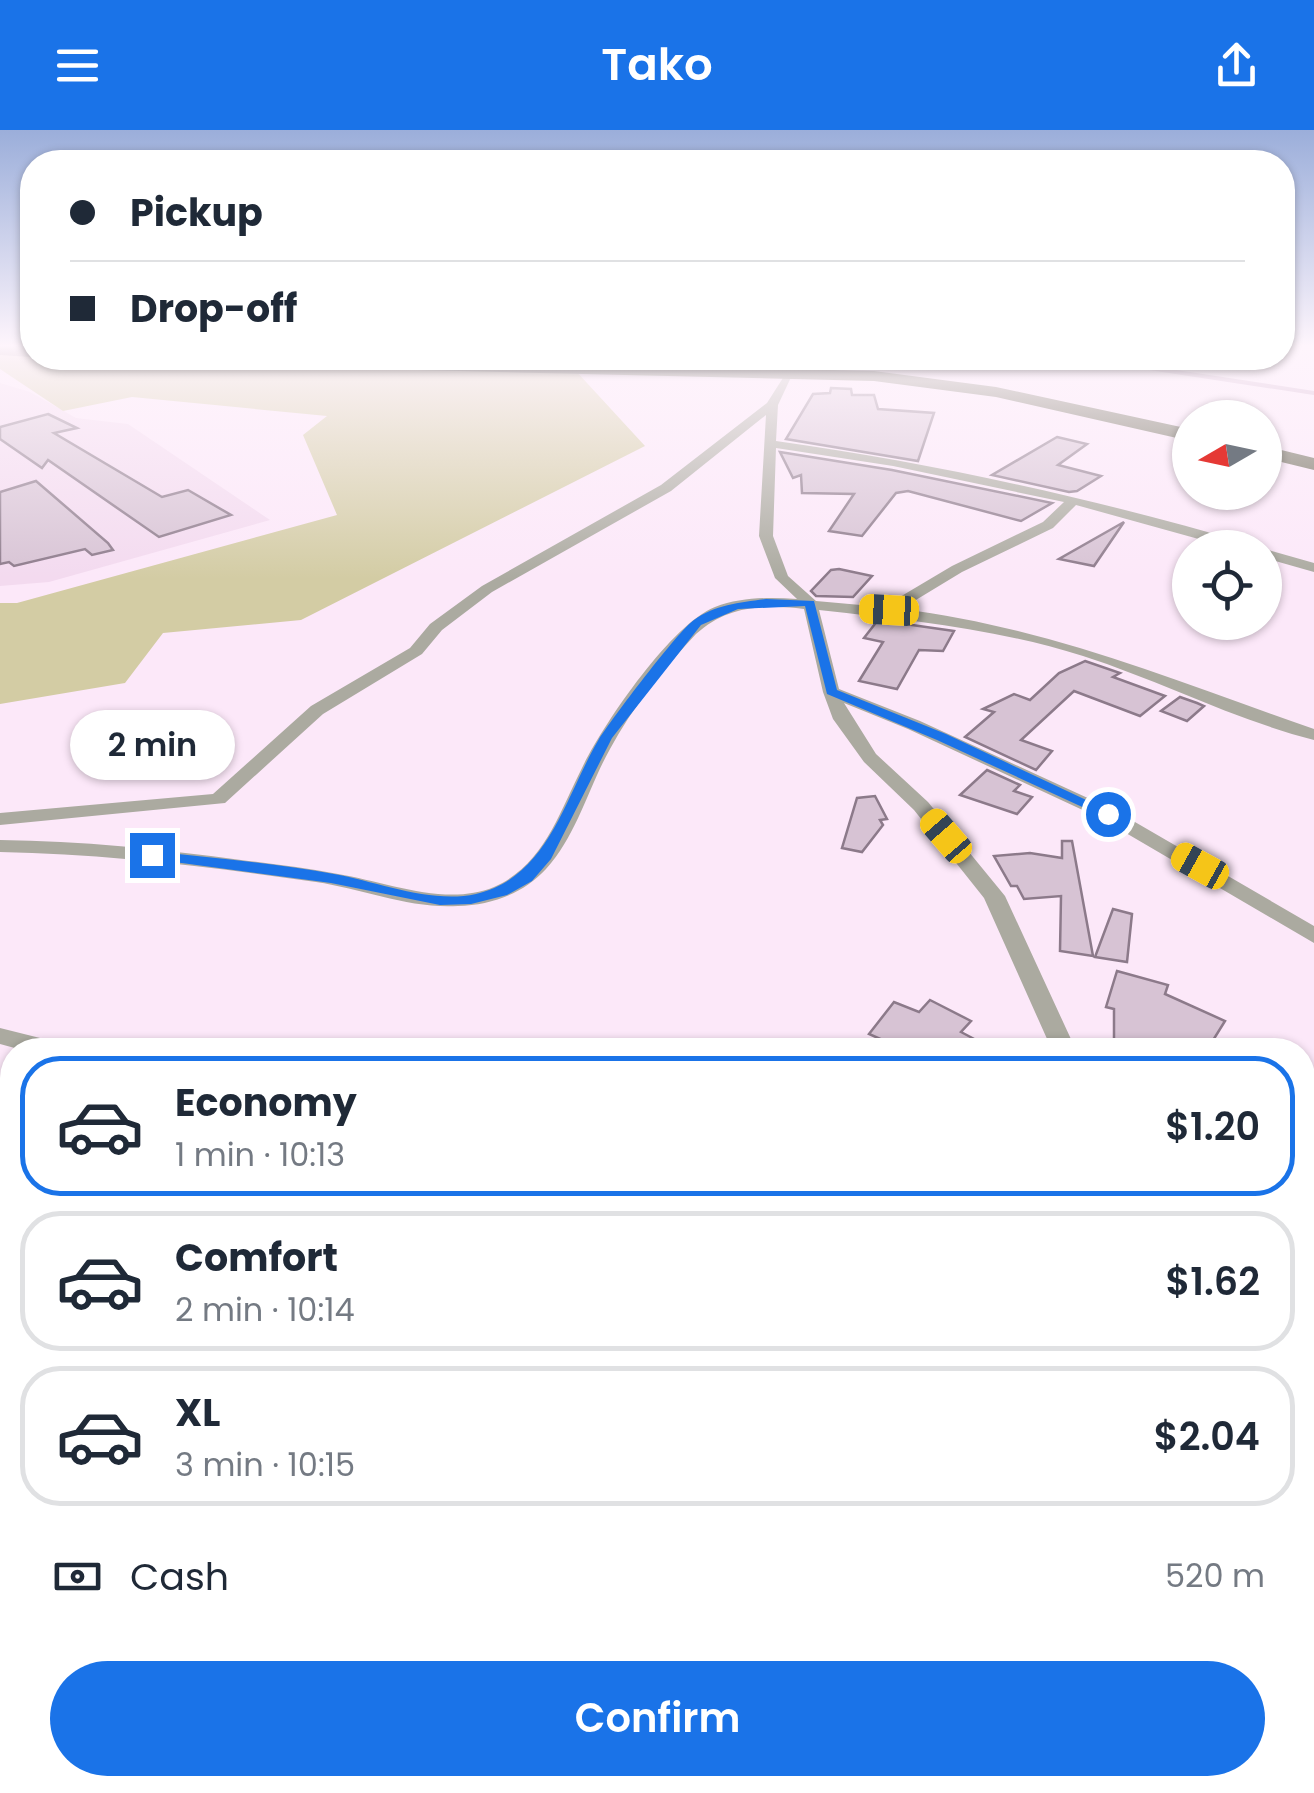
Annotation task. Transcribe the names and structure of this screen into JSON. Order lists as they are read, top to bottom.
{
  "north": "left",
  "page": {
    "header": "Tako",
    "banner": ["Pickup", "Drop-off"],
    "bubble": "2 min",
    "list": [
      {
        "name": "Economy",
        "note": "1 min · 10:13",
        "value": "$1.20"
      },
      {
        "name": "Comfort",
        "note": "2 min · 10:14",
        "value": "$1.62"
      },
      {
        "name": "XL",
        "note": "3 min · 10:15",
        "value": "$2.04"
      }
    ],
    "pay": ["Cash", "520 m"],
    "buttons": "Confirm"
  }
}
